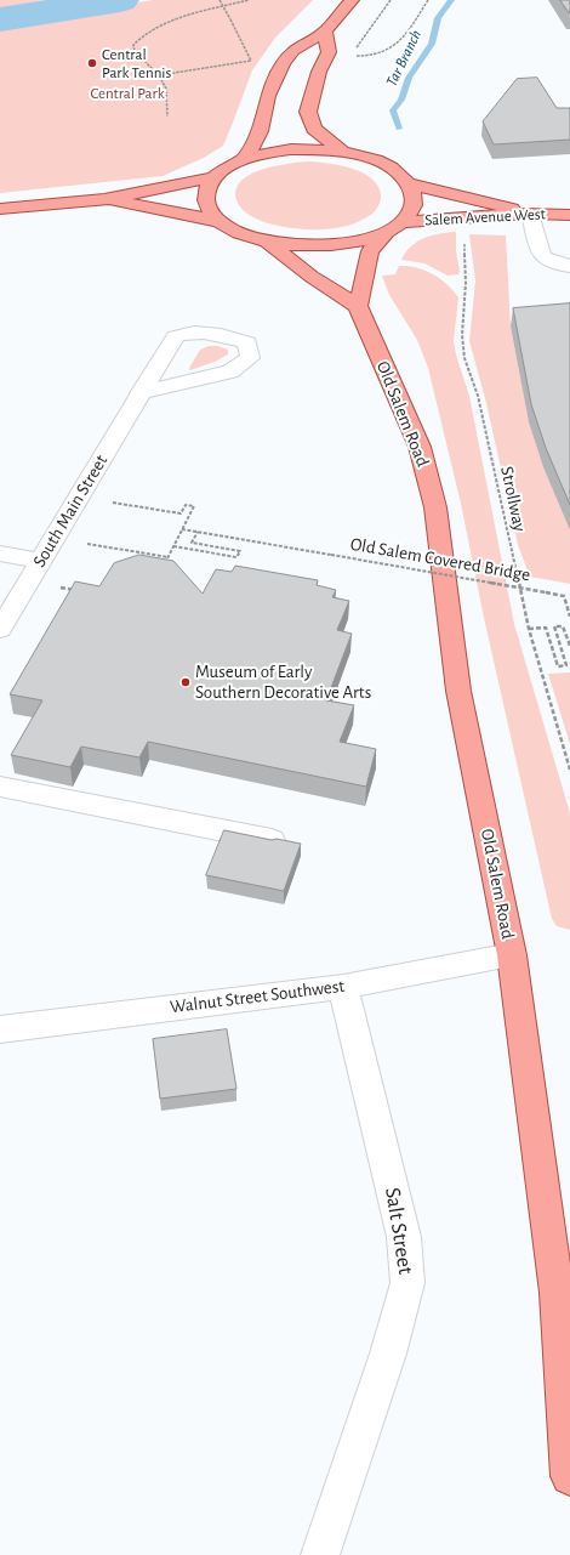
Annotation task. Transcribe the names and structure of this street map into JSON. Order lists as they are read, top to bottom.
{
  "streets": {
    "main road": ["Salem Avenue West", "Old Salem Road"],
    "street": ["South Main Street", "Walnut Street Southwest", "Salt Street"],
    "path": ["Strollway", "Old Salem Covered Bridge"]
  },
  "crossings": [
    ["Old Salem Road", "Walnut Street Southwest"],
    ["Walnut Street Southwest", "Salt Street"]
  ],
  "water": ["Tar Branch"],
  "parks": ["Central Park"],
  "places": ["Central Park Tennis", "Museum of Early Southern Decorative Arts"]
}
